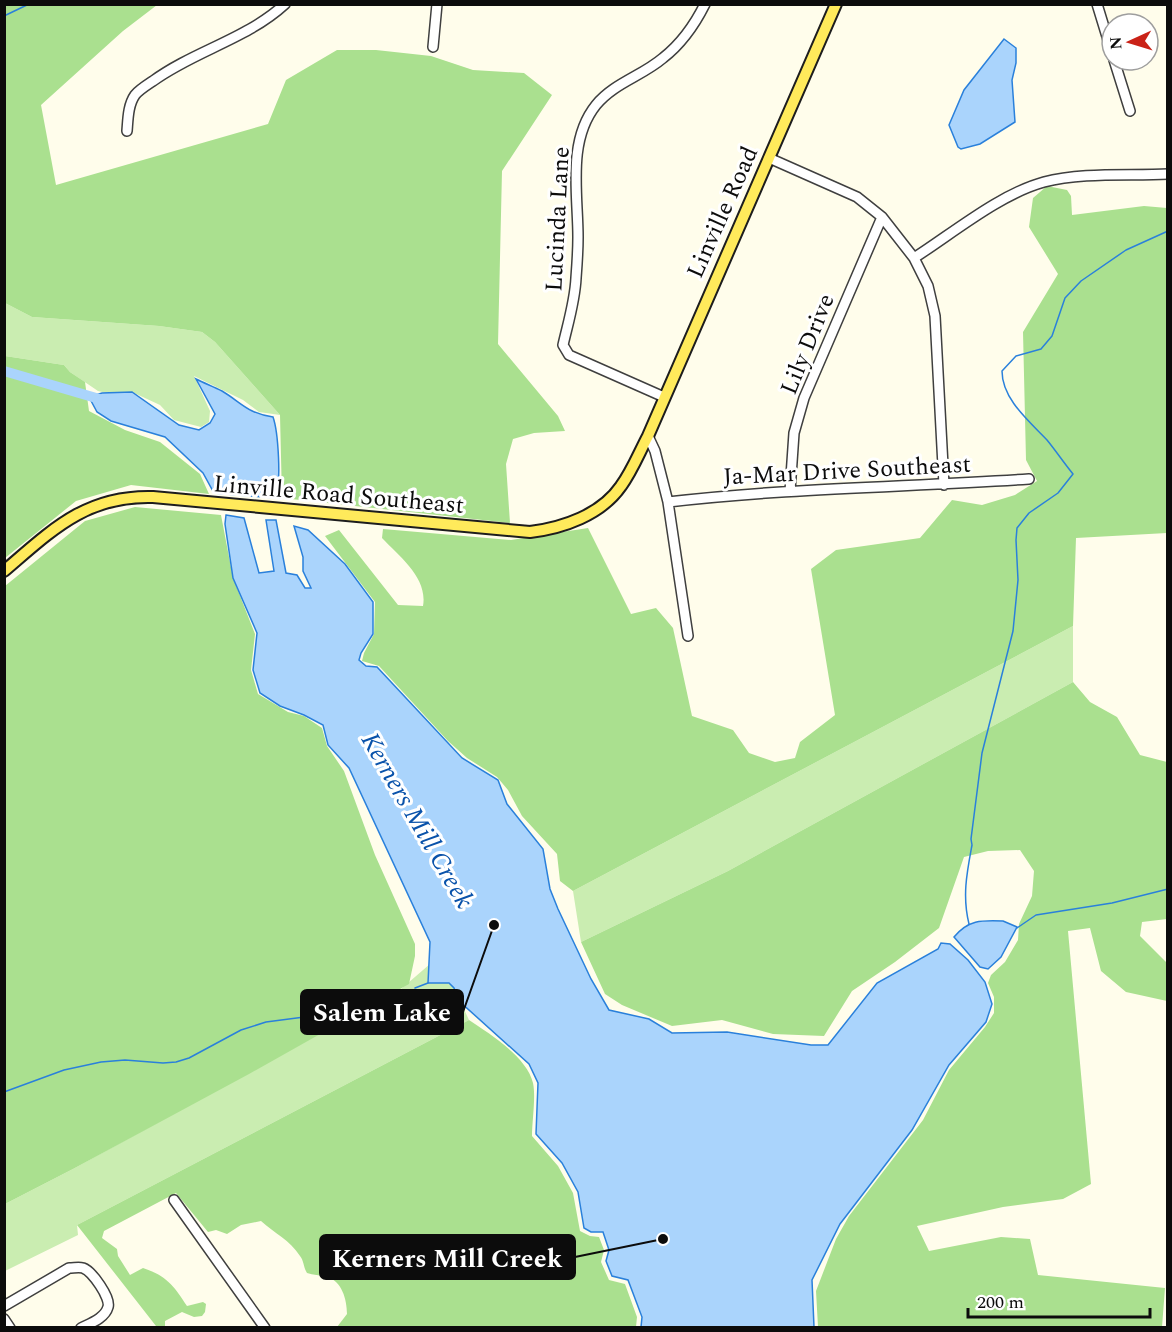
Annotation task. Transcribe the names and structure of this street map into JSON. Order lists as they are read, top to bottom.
{
  "streets": {
    "main road": ["Linville Road", "Linville Road Southeast"],
    "street": ["Lucinda Lane", "Lily Drive", "Ja-Mar Drive Southeast"]
  },
  "crossings": [
    ["Linville Road", "Lucinda Lane"],
    ["Linville Road", "Linville Road Southeast"],
    ["Lily Drive", "Ja-Mar Drive Southeast"]
  ],
  "water": ["Kerners Mill Creek"],
  "places": ["Salem Lake", "Kerners Mill Creek"],
  "scale_bar": "200 m",
  "north": "left"
}
